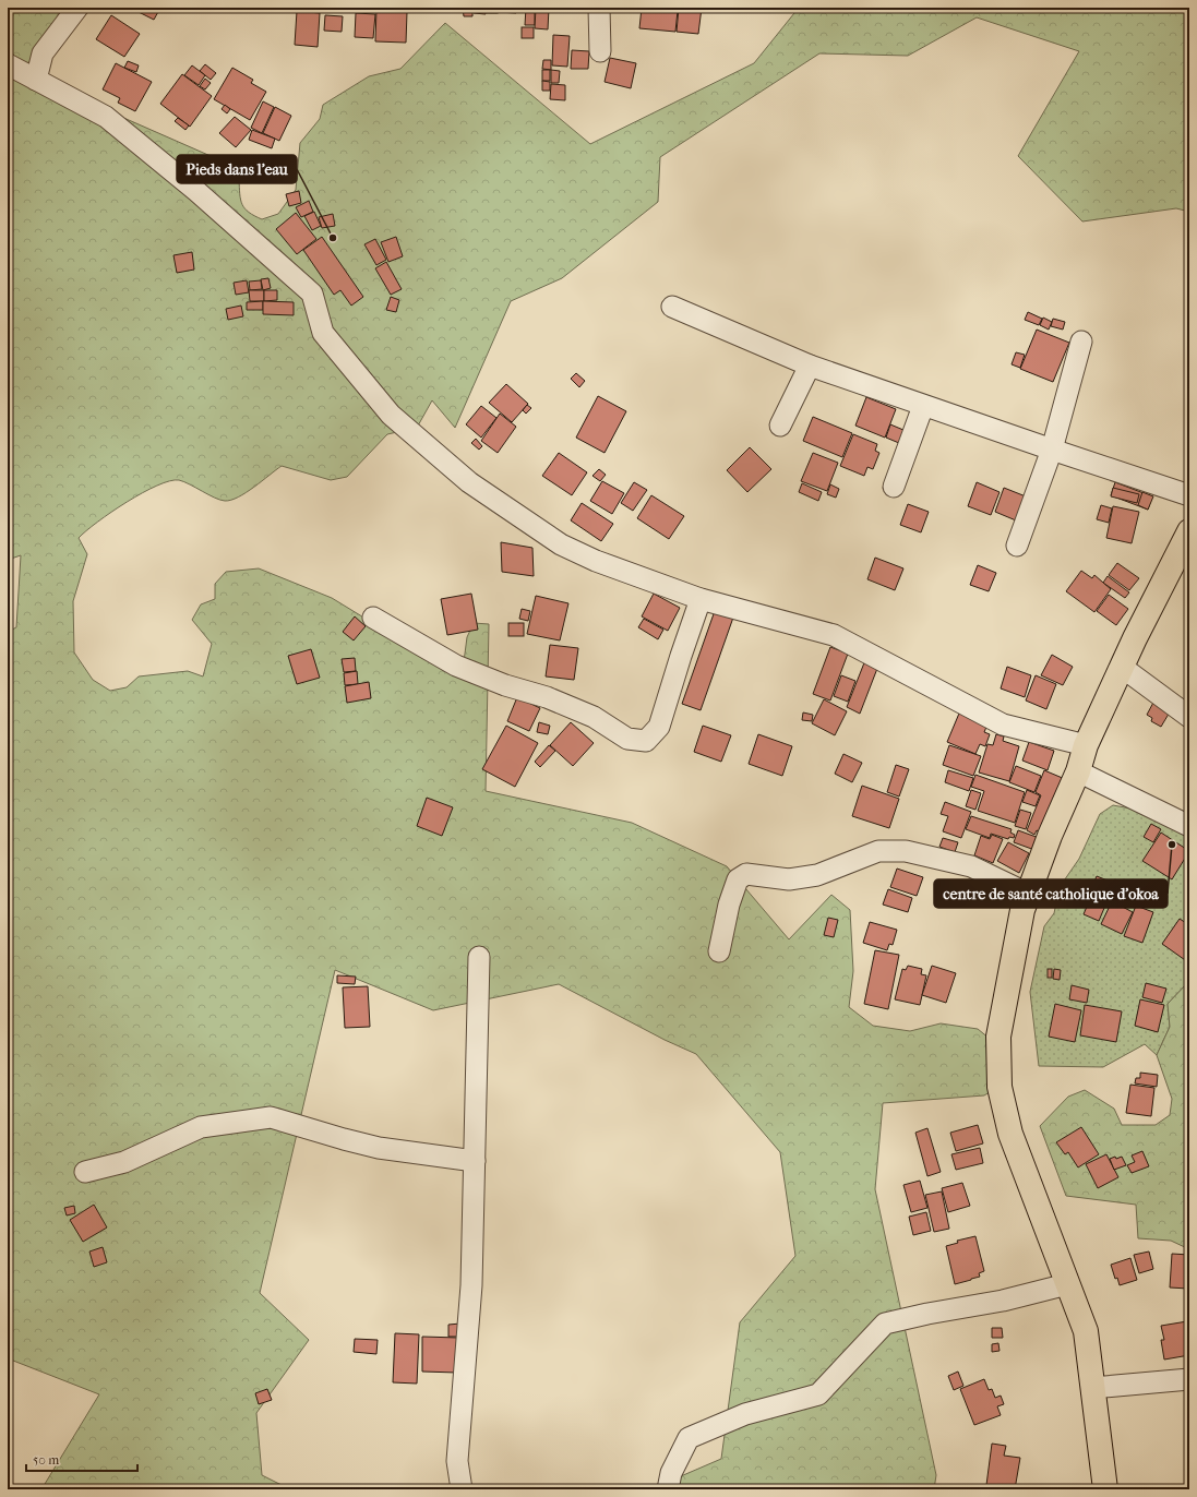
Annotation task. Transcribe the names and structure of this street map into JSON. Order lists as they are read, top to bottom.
{
  "places": ["Pieds dans l'eau", "centre de santé catholique d'okoa"],
  "scale_bar": "50 m"
}
